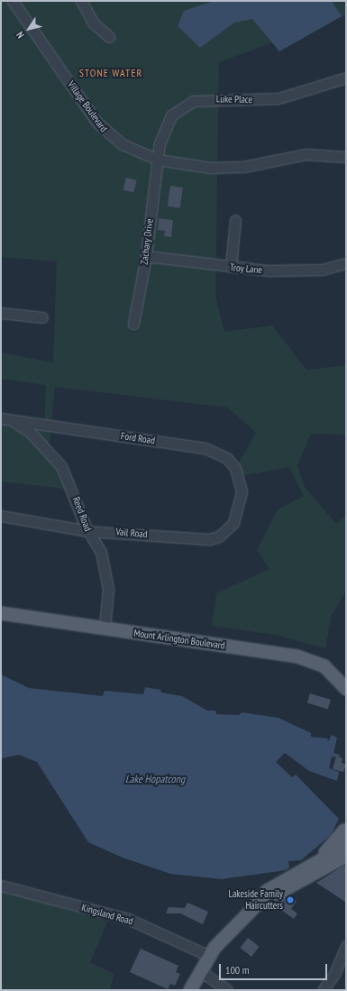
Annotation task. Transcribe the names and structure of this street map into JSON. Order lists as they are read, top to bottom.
{
  "streets": {
    "main road": ["Mount Arlington Boulevard"],
    "street": [
      "Luke Place",
      "Village Boulevard",
      "Zachary Drive",
      "Troy Lane",
      "Ford Road",
      "Reed Road",
      "Vail Road",
      "Kingsland Road"
    ]
  },
  "crossings": [
    ["Luke Place", "Village Boulevard"],
    ["Luke Place", "Zachary Drive"],
    ["Village Boulevard", "Zachary Drive"],
    ["Zachary Drive", "Troy Lane"],
    ["Ford Road", "Reed Road"],
    ["Ford Road", "Vail Road"],
    ["Reed Road", "Vail Road"],
    ["Reed Road", "Mount Arlington Boulevard"]
  ],
  "districts": ["STONE WATER"],
  "water": ["Lake Hopatcong"],
  "places": ["Lakeside Family Haircutters"],
  "scale_bar": "100 m",
  "north": "bottom left"
}
